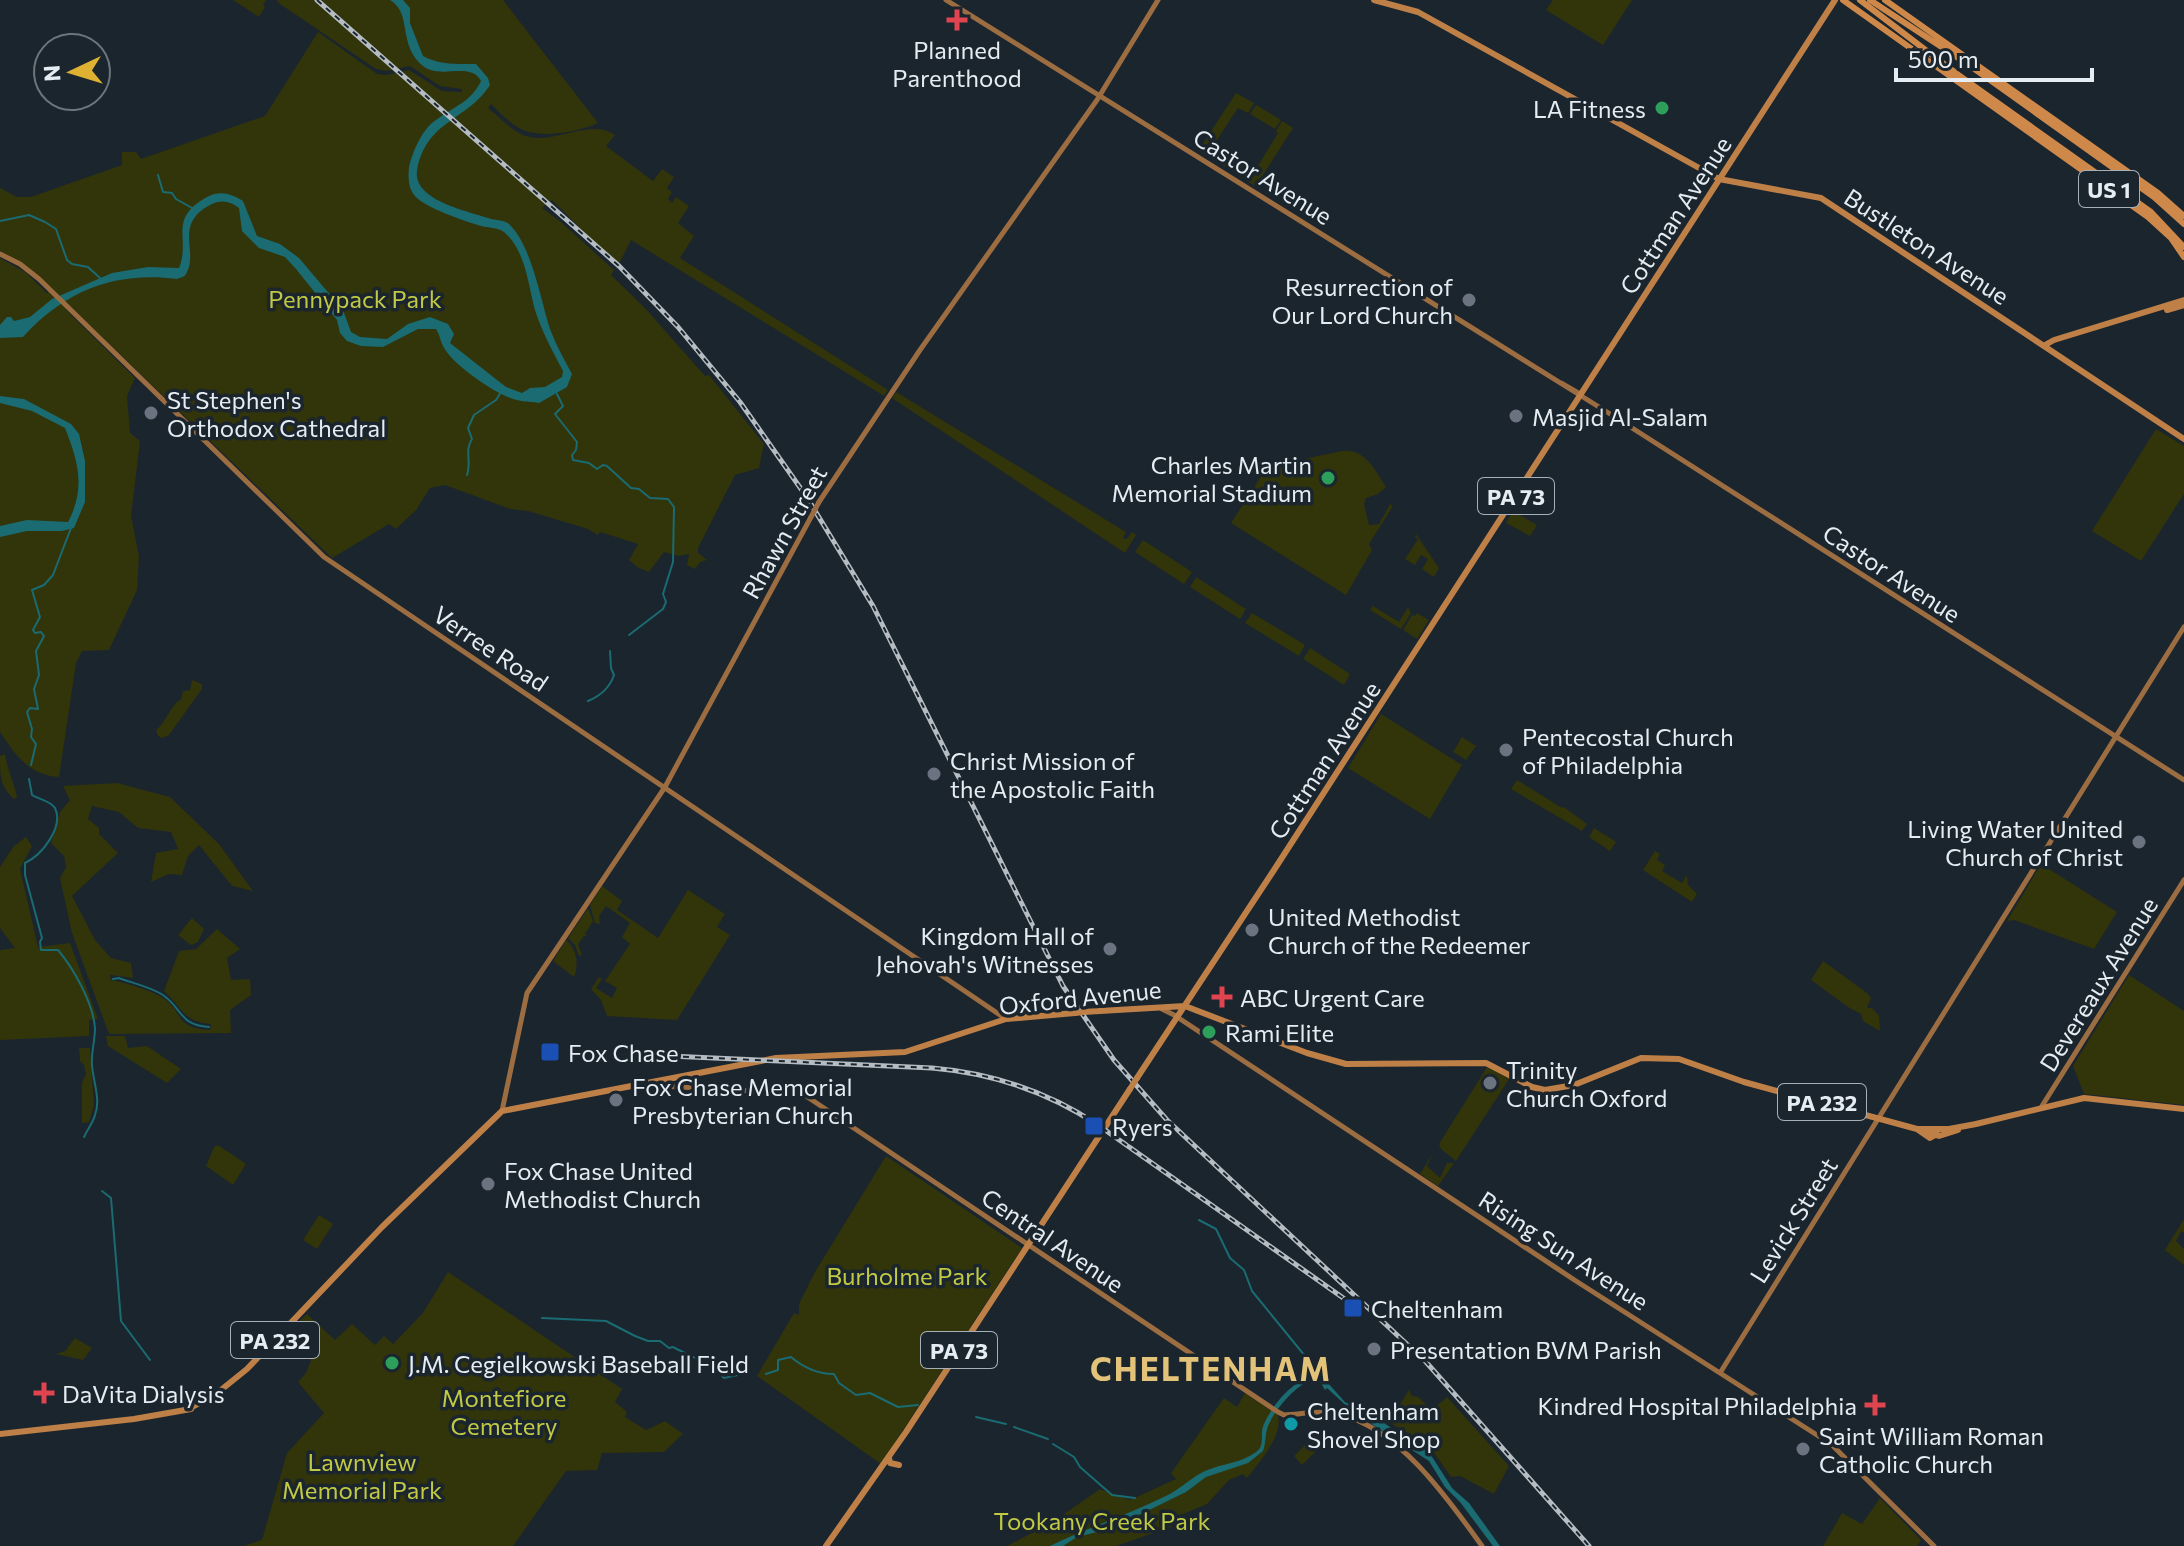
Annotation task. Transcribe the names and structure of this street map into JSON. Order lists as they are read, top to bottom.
{
  "streets": {
    "highway": ["US 1"],
    "main road": [
      "Castor Avenue",
      "Cottman Avenue",
      "Bustleton Avenue",
      "PA 73",
      "Rhawn Street",
      "Verree Road",
      "Devereaux Avenue",
      "Oxford Avenue",
      "PA 232",
      "Levick Street",
      "Central Avenue",
      "Rising Sun Avenue"
    ]
  },
  "crossings": [
    ["Castor Avenue", "Cottman Avenue"],
    ["Castor Avenue", "Rhawn Street"],
    ["Castor Avenue", "Levick Street"],
    ["Cottman Avenue", "Bustleton Avenue"],
    ["Cottman Avenue", "Oxford Avenue"],
    ["Cottman Avenue", "Central Avenue"],
    ["Cottman Avenue", "Rising Sun Avenue"],
    ["Rhawn Street", "Verree Road"],
    ["Rhawn Street", "Oxford Avenue"],
    ["Rhawn Street", "PA 232"],
    ["Verree Road", "Oxford Avenue"],
    ["Devereaux Avenue", "Oxford Avenue"],
    ["Oxford Avenue", "PA 232"],
    ["Oxford Avenue", "Levick Street"],
    ["Oxford Avenue", "Rising Sun Avenue"],
    ["Levick Street", "Rising Sun Avenue"]
  ],
  "districts": ["CHELTENHAM"],
  "parks": [
    "Pennypack Park",
    "Burholme Park",
    "Montefiore Cemetery",
    "Lawnview Memorial Park",
    "Tookany Creek Park"
  ],
  "places": {
    "health": [
      "Planned Parenthood",
      "ABC Urgent Care",
      "DaVita Dialysis",
      "Kindred Hospital Philadelphia"
    ],
    "other": [
      "LA Fitness",
      "Resurrection of Our Lord Church",
      "St Stephen's Orthodox Cathedral",
      "Masjid Al-Salam",
      "Charles Martin Memorial Stadium",
      "Pentecostal Church of Philadelphia",
      "Christ Mission of the Apostolic Faith",
      "Living Water United Church of Christ",
      "United Methodist Church of the Redeemer",
      "Kingdom Hall of Jehovah's Witnesses",
      "Rami Elite",
      "Trinity Church Oxford",
      "Fox Chase Memorial Presbyterian Church",
      "Fox Chase United Methodist Church",
      "Presentation BVM Parish",
      "J.M. Cegielkowski Baseball Field",
      "Cheltenham Shovel Shop",
      "Saint William Roman Catholic Church"
    ],
    "transit": ["Fox Chase", "Ryers", "Cheltenham"]
  },
  "scale_bar": "500 m",
  "north": "left"
}
